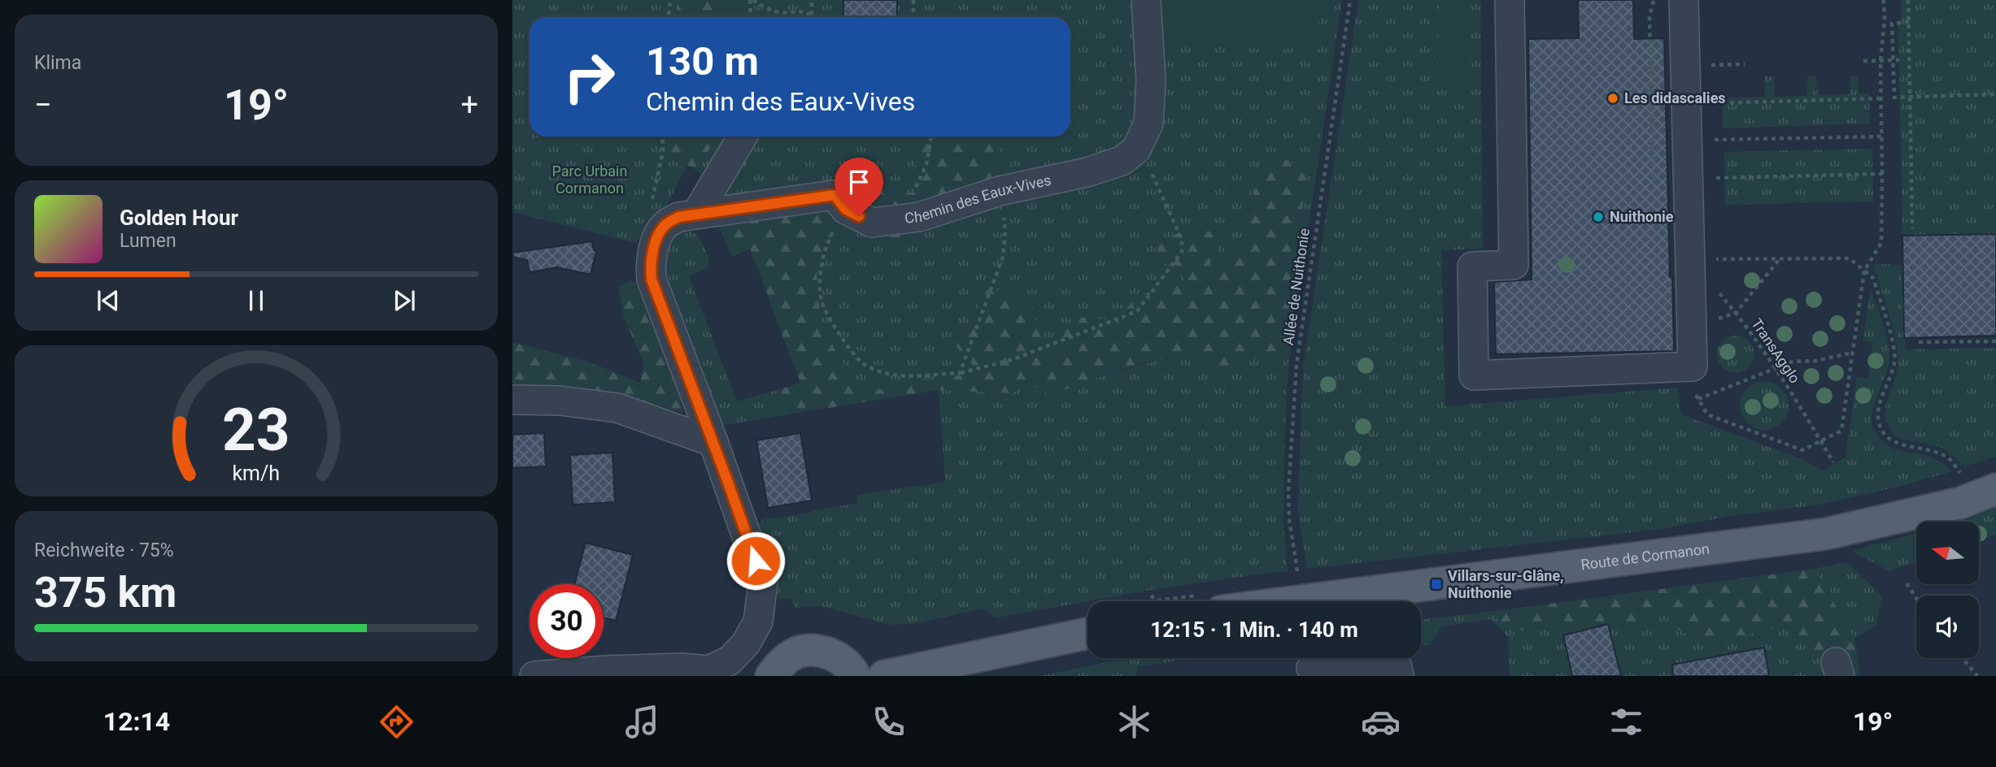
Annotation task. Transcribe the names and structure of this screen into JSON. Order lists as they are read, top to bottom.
{
  "streets": {
    "main road": ["Route de Cormanon"],
    "street": ["Chemin des Eaux-Vives"],
    "path": ["Allée de Nuithonie", "TransAgglo"]
  },
  "crossings": [
    ["Allée de Nuithonie", "Route de Cormanon"]
  ],
  "parks": ["Parc Urbain Cormanon"],
  "places": {
    "other": ["Les didascalies", "Nuithonie"],
    "transit": ["Villars-sur-Glâne, Nuithonie"]
  },
  "north": "left",
  "page": {
    "tile": [
      "Klima",
      ["Reichweite · 75%", "375 km"]
    ],
    "turn": ["130 m", "Chemin des Eaux-Vives"],
    "heat": ["−", "19°", "+"],
    "song": ["Golden Hour", "Lumen"],
    "limit": "30",
    "trip": "12:15 · 1 Min. · 140 m",
    "tabs": ["12:14", "19°"],
    "gauge": ["23", "km/h"]
  }
}
